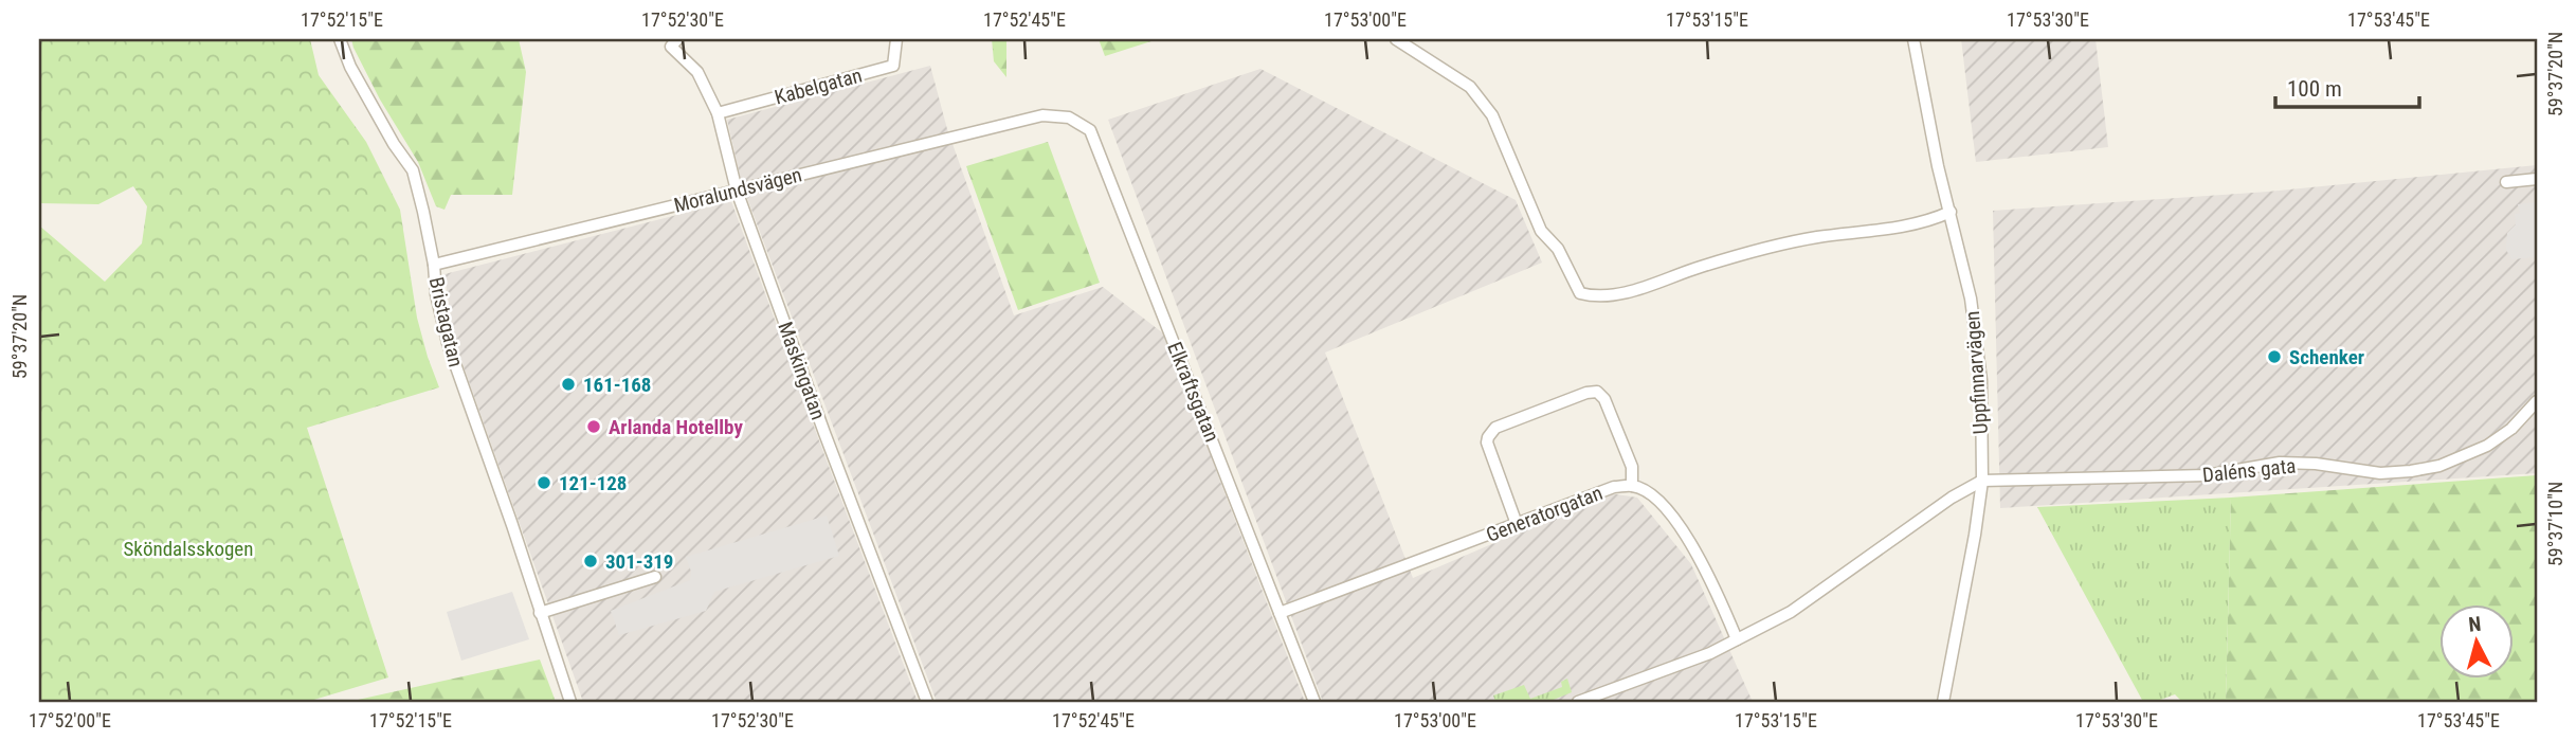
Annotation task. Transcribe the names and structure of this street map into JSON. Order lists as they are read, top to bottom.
{
  "streets": {
    "street": [
      "Kabelgatan",
      "Moralundsvägen",
      "Bristagatan",
      "Maskingatan",
      "Uppfinnarvägen",
      "Elkraftsgatan",
      "Daléns gata",
      "Generatorgatan"
    ]
  },
  "crossings": [
    ["Kabelgatan", "Maskingatan"],
    ["Moralundsvägen", "Bristagatan"],
    ["Moralundsvägen", "Maskingatan"],
    ["Moralundsvägen", "Elkraftsgatan"],
    ["Uppfinnarvägen", "Daléns gata"],
    ["Elkraftsgatan", "Generatorgatan"]
  ],
  "parks": ["Sköndalsskogen"],
  "places": [
    "Schenker",
    "161-168",
    "Arlanda Hotellby",
    "121-128",
    "301-319"
  ],
  "scale_bar": "100 m",
  "north": "top",
  "coordinates": [
    "17°52'15\"E",
    "17°52'30\"E",
    "17°52'45\"E",
    "17°53'00\"E",
    "17°53'15\"E",
    "17°53'30\"E",
    "17°53'45\"E",
    "59°37'20\"N",
    "59°37'10\"N",
    "17°52'00\"E"
  ]
}
